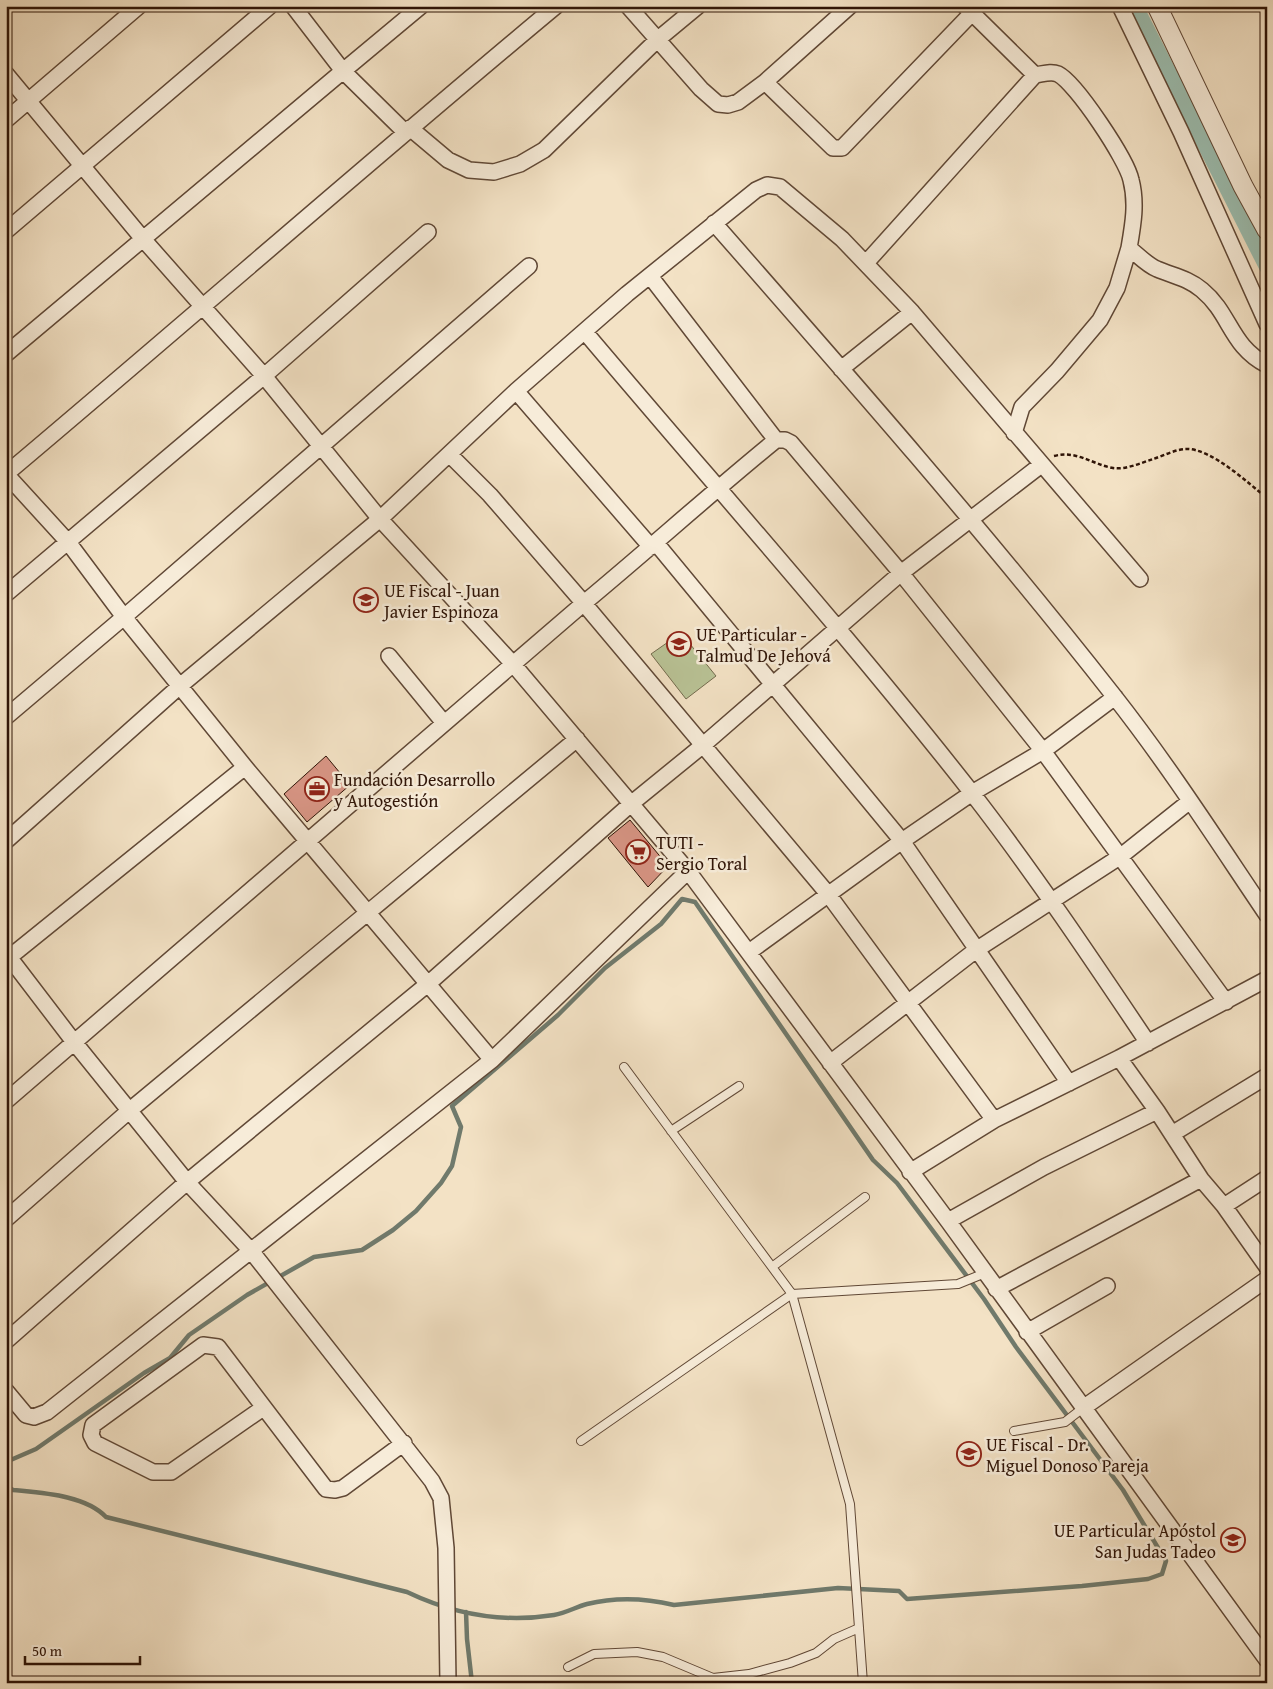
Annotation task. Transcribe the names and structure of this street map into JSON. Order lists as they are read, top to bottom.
{
  "places": {
    "school or university": [
      "UE Fiscal - Juan Javier Espinoza",
      "UE Particular - Talmud De Jehová",
      "UE Fiscal - Dr. Miguel Donoso Pareja",
      "UE Particular Apóstol San Judas Tadeo"
    ],
    "office": ["Fundación Desarrollo y Autogestión"],
    "supermarket": ["TUTI - Sergio Toral"]
  },
  "scale_bar": "50 m"
}
